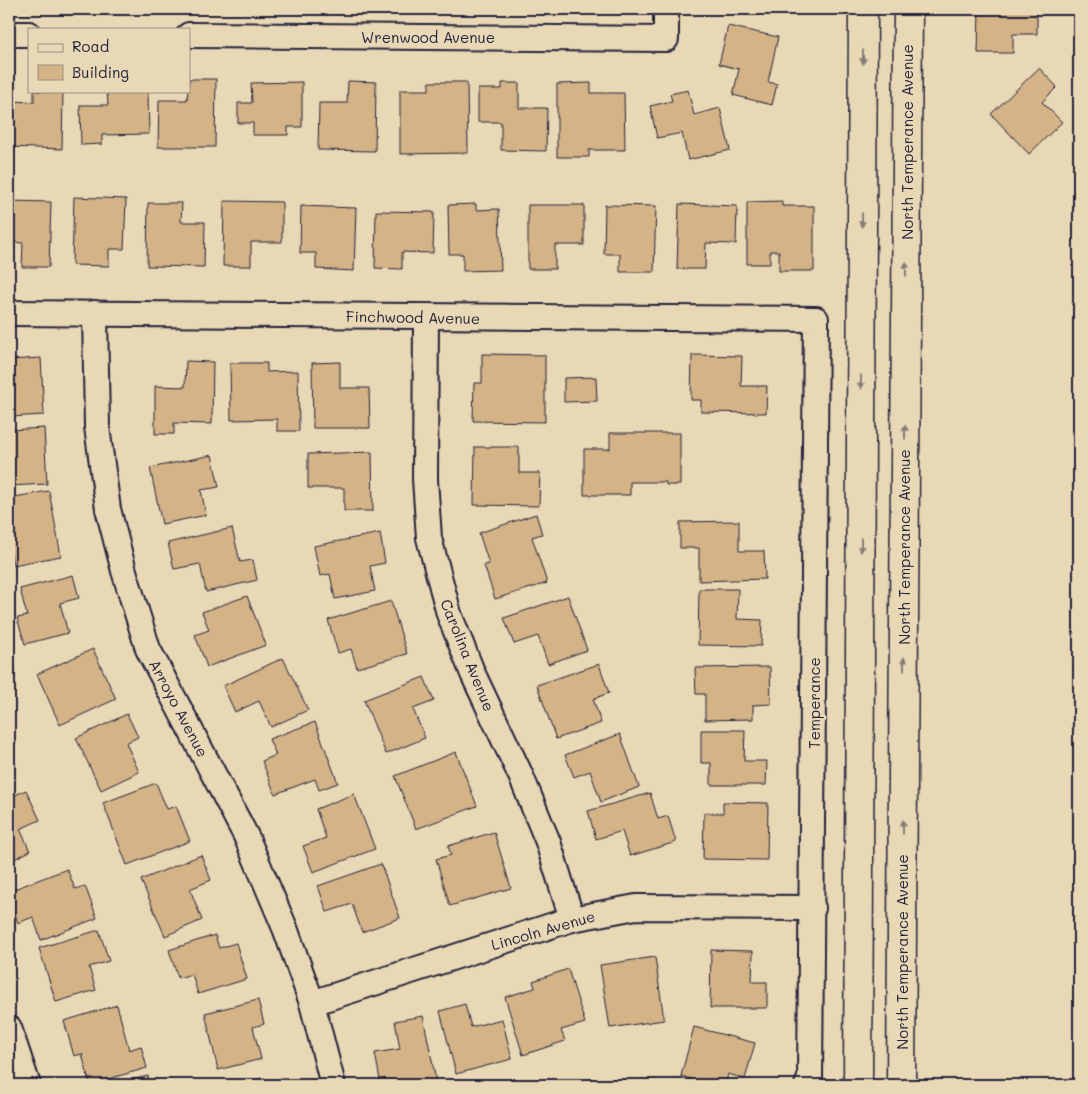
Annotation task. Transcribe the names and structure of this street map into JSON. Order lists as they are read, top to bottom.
{
  "streets": {
    "main road": ["North Temperance Avenue"],
    "street": [
      "Wrenwood Avenue",
      "Finchwood Avenue",
      "Carolina Avenue",
      "Temperance",
      "Arroyo Avenue",
      "Lincoln Avenue"
    ]
  },
  "crossings": [
    ["Finchwood Avenue", "Carolina Avenue"],
    ["Finchwood Avenue", "Temperance"],
    ["Finchwood Avenue", "Arroyo Avenue"],
    ["Carolina Avenue", "Lincoln Avenue"],
    ["Temperance", "Lincoln Avenue"],
    ["Arroyo Avenue", "Lincoln Avenue"]
  ],
  "legend": ["Road", "Building"]
}
